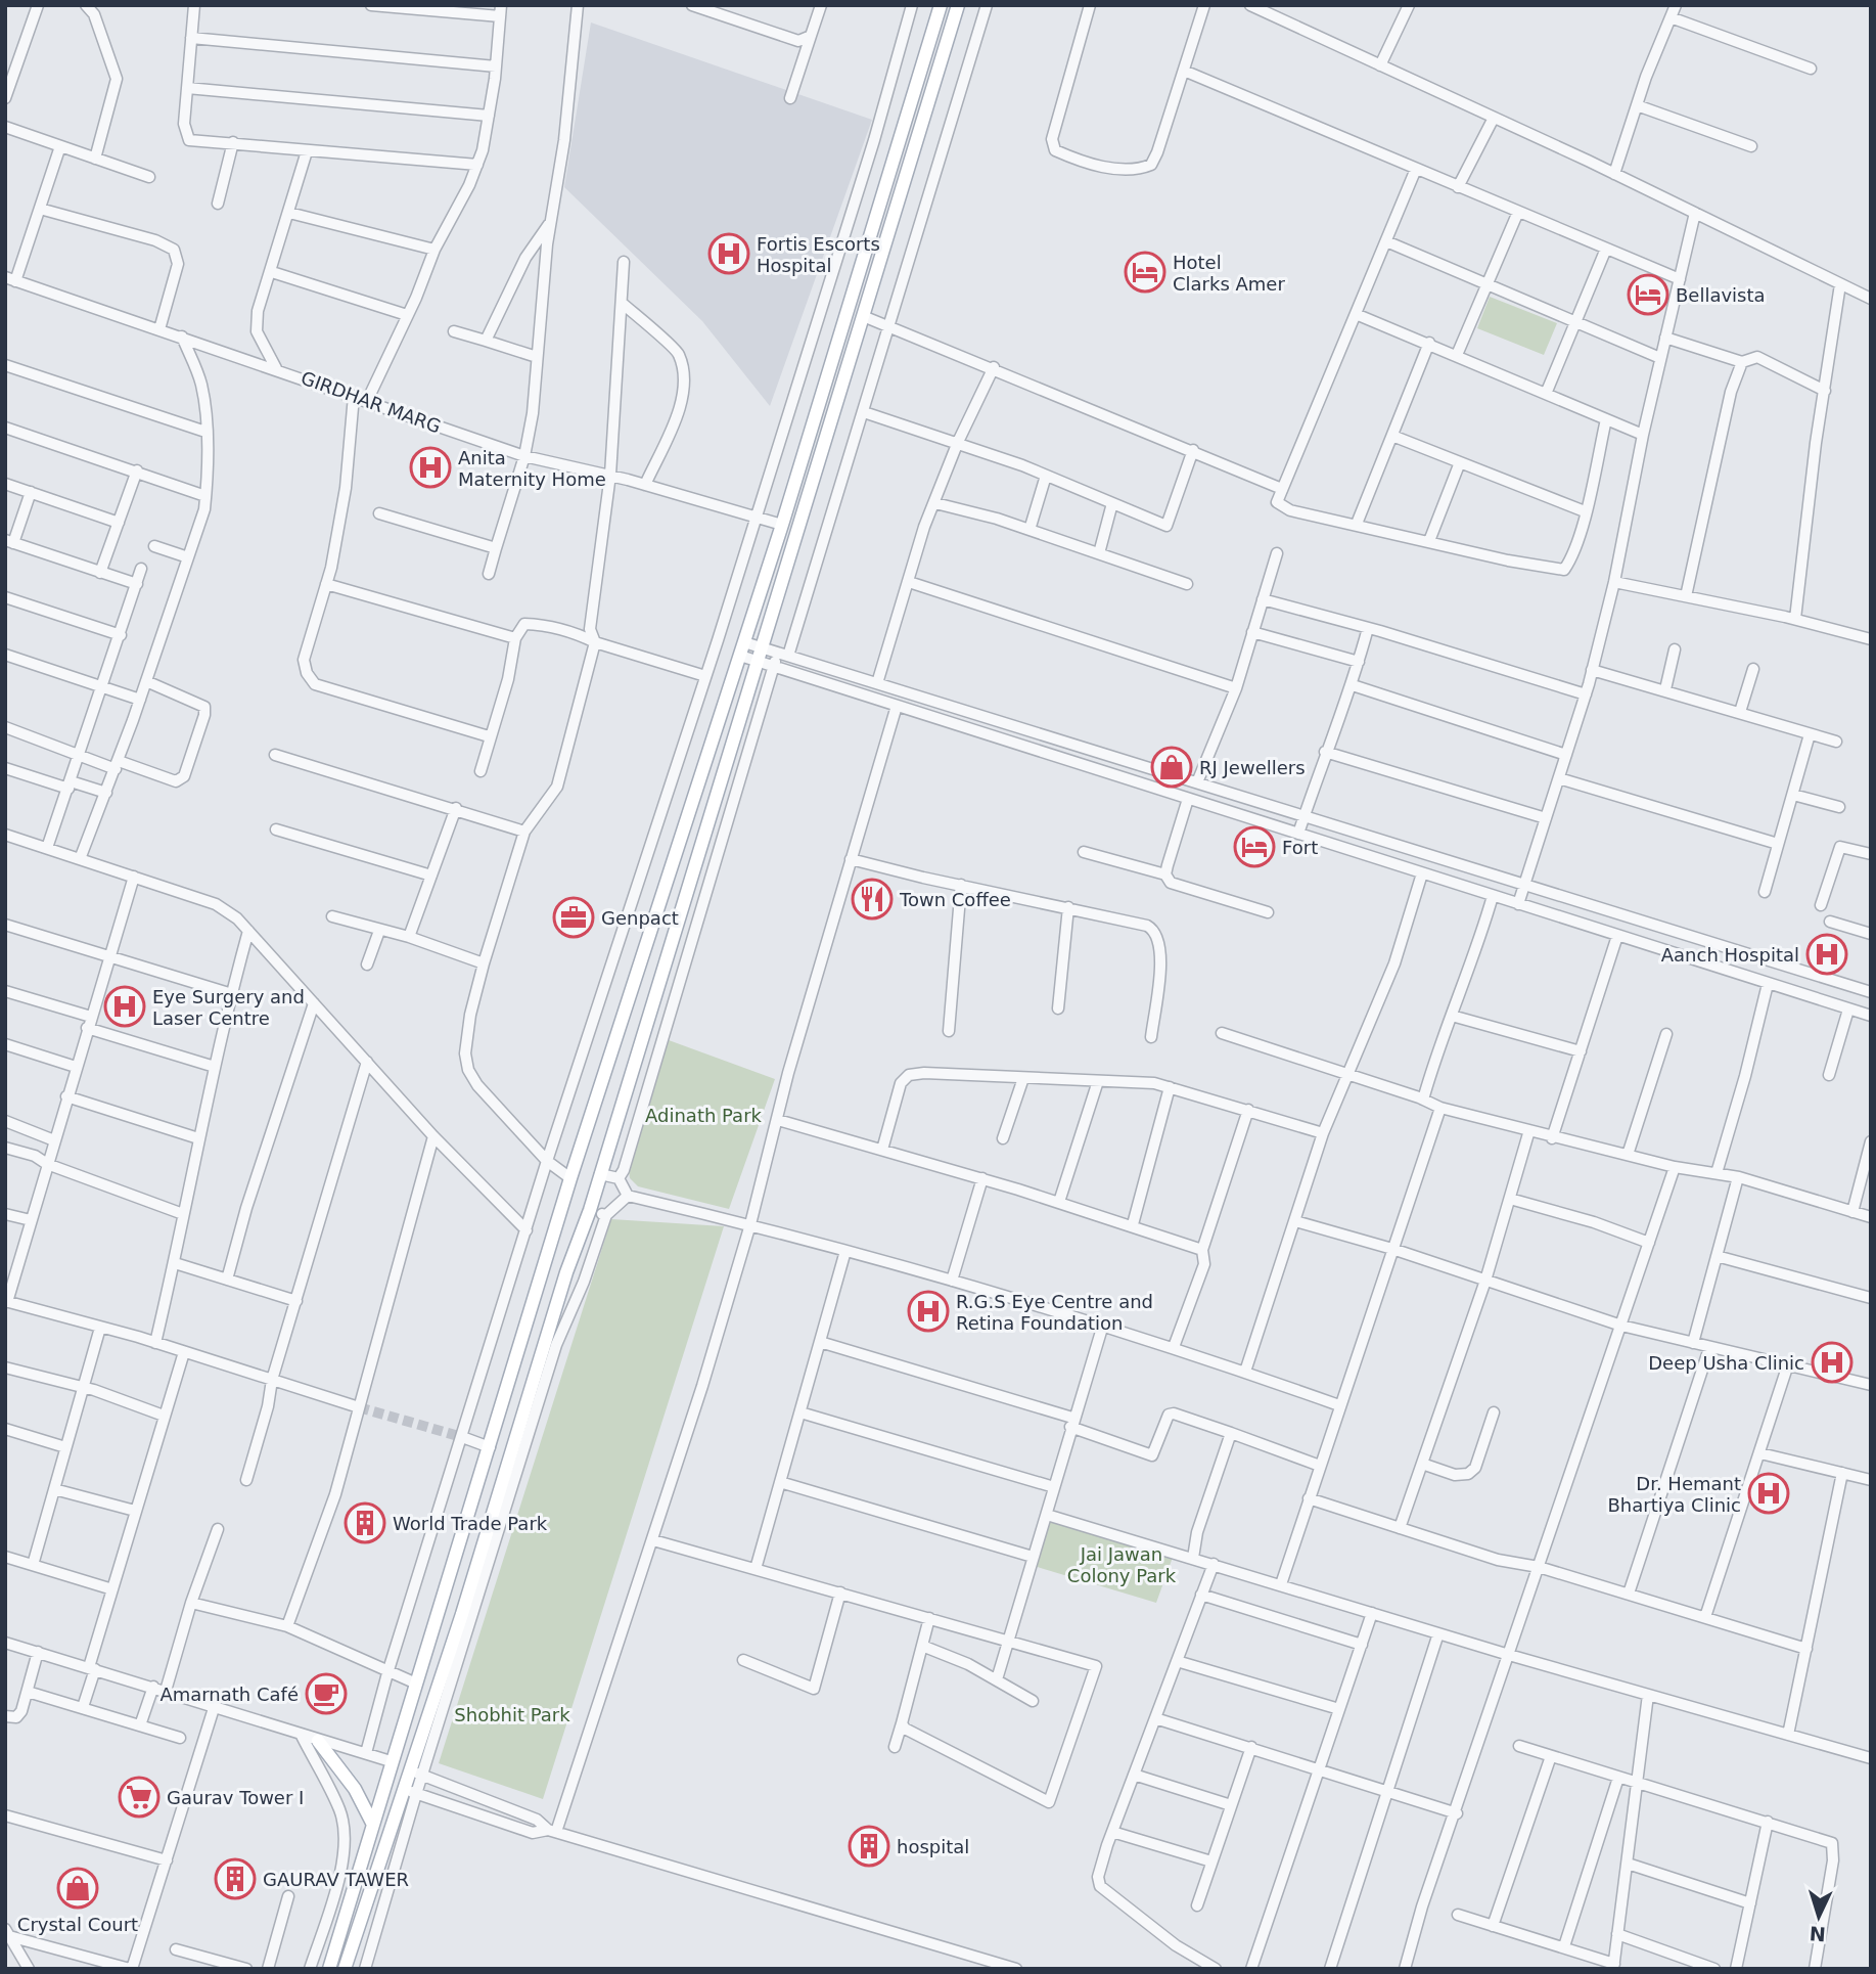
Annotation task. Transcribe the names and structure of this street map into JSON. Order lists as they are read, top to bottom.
{
  "streets": {
    "street": ["GIRDHAR MARG"]
  },
  "parks": ["Adinath Park", "Jai Jawan Colony Park", "Shobhit Park"],
  "places": {
    "hospital": [
      "Fortis Escorts Hospital",
      "Anita Maternity Home",
      "Aanch Hospital",
      "Eye Surgery and Laser Centre",
      "R.G.S Eye Centre and Retina Foundation",
      "Deep Usha Clinic",
      "Dr. Hemant Bhartiya Clinic"
    ],
    "hotel": ["Hotel Clarks Amer", "Bellavista", "Fort"],
    "shop": ["RJ Jewellers", "Crystal Court"],
    "restaurant": ["Town Coffee"],
    "office": ["Genpact"],
    "building": ["World Trade Park", "hospital", "GAURAV TAWER"],
    "cafe": ["Amarnath Café"],
    "supermarket": ["Gaurav Tower I"]
  },
  "north": "bottom"
}
